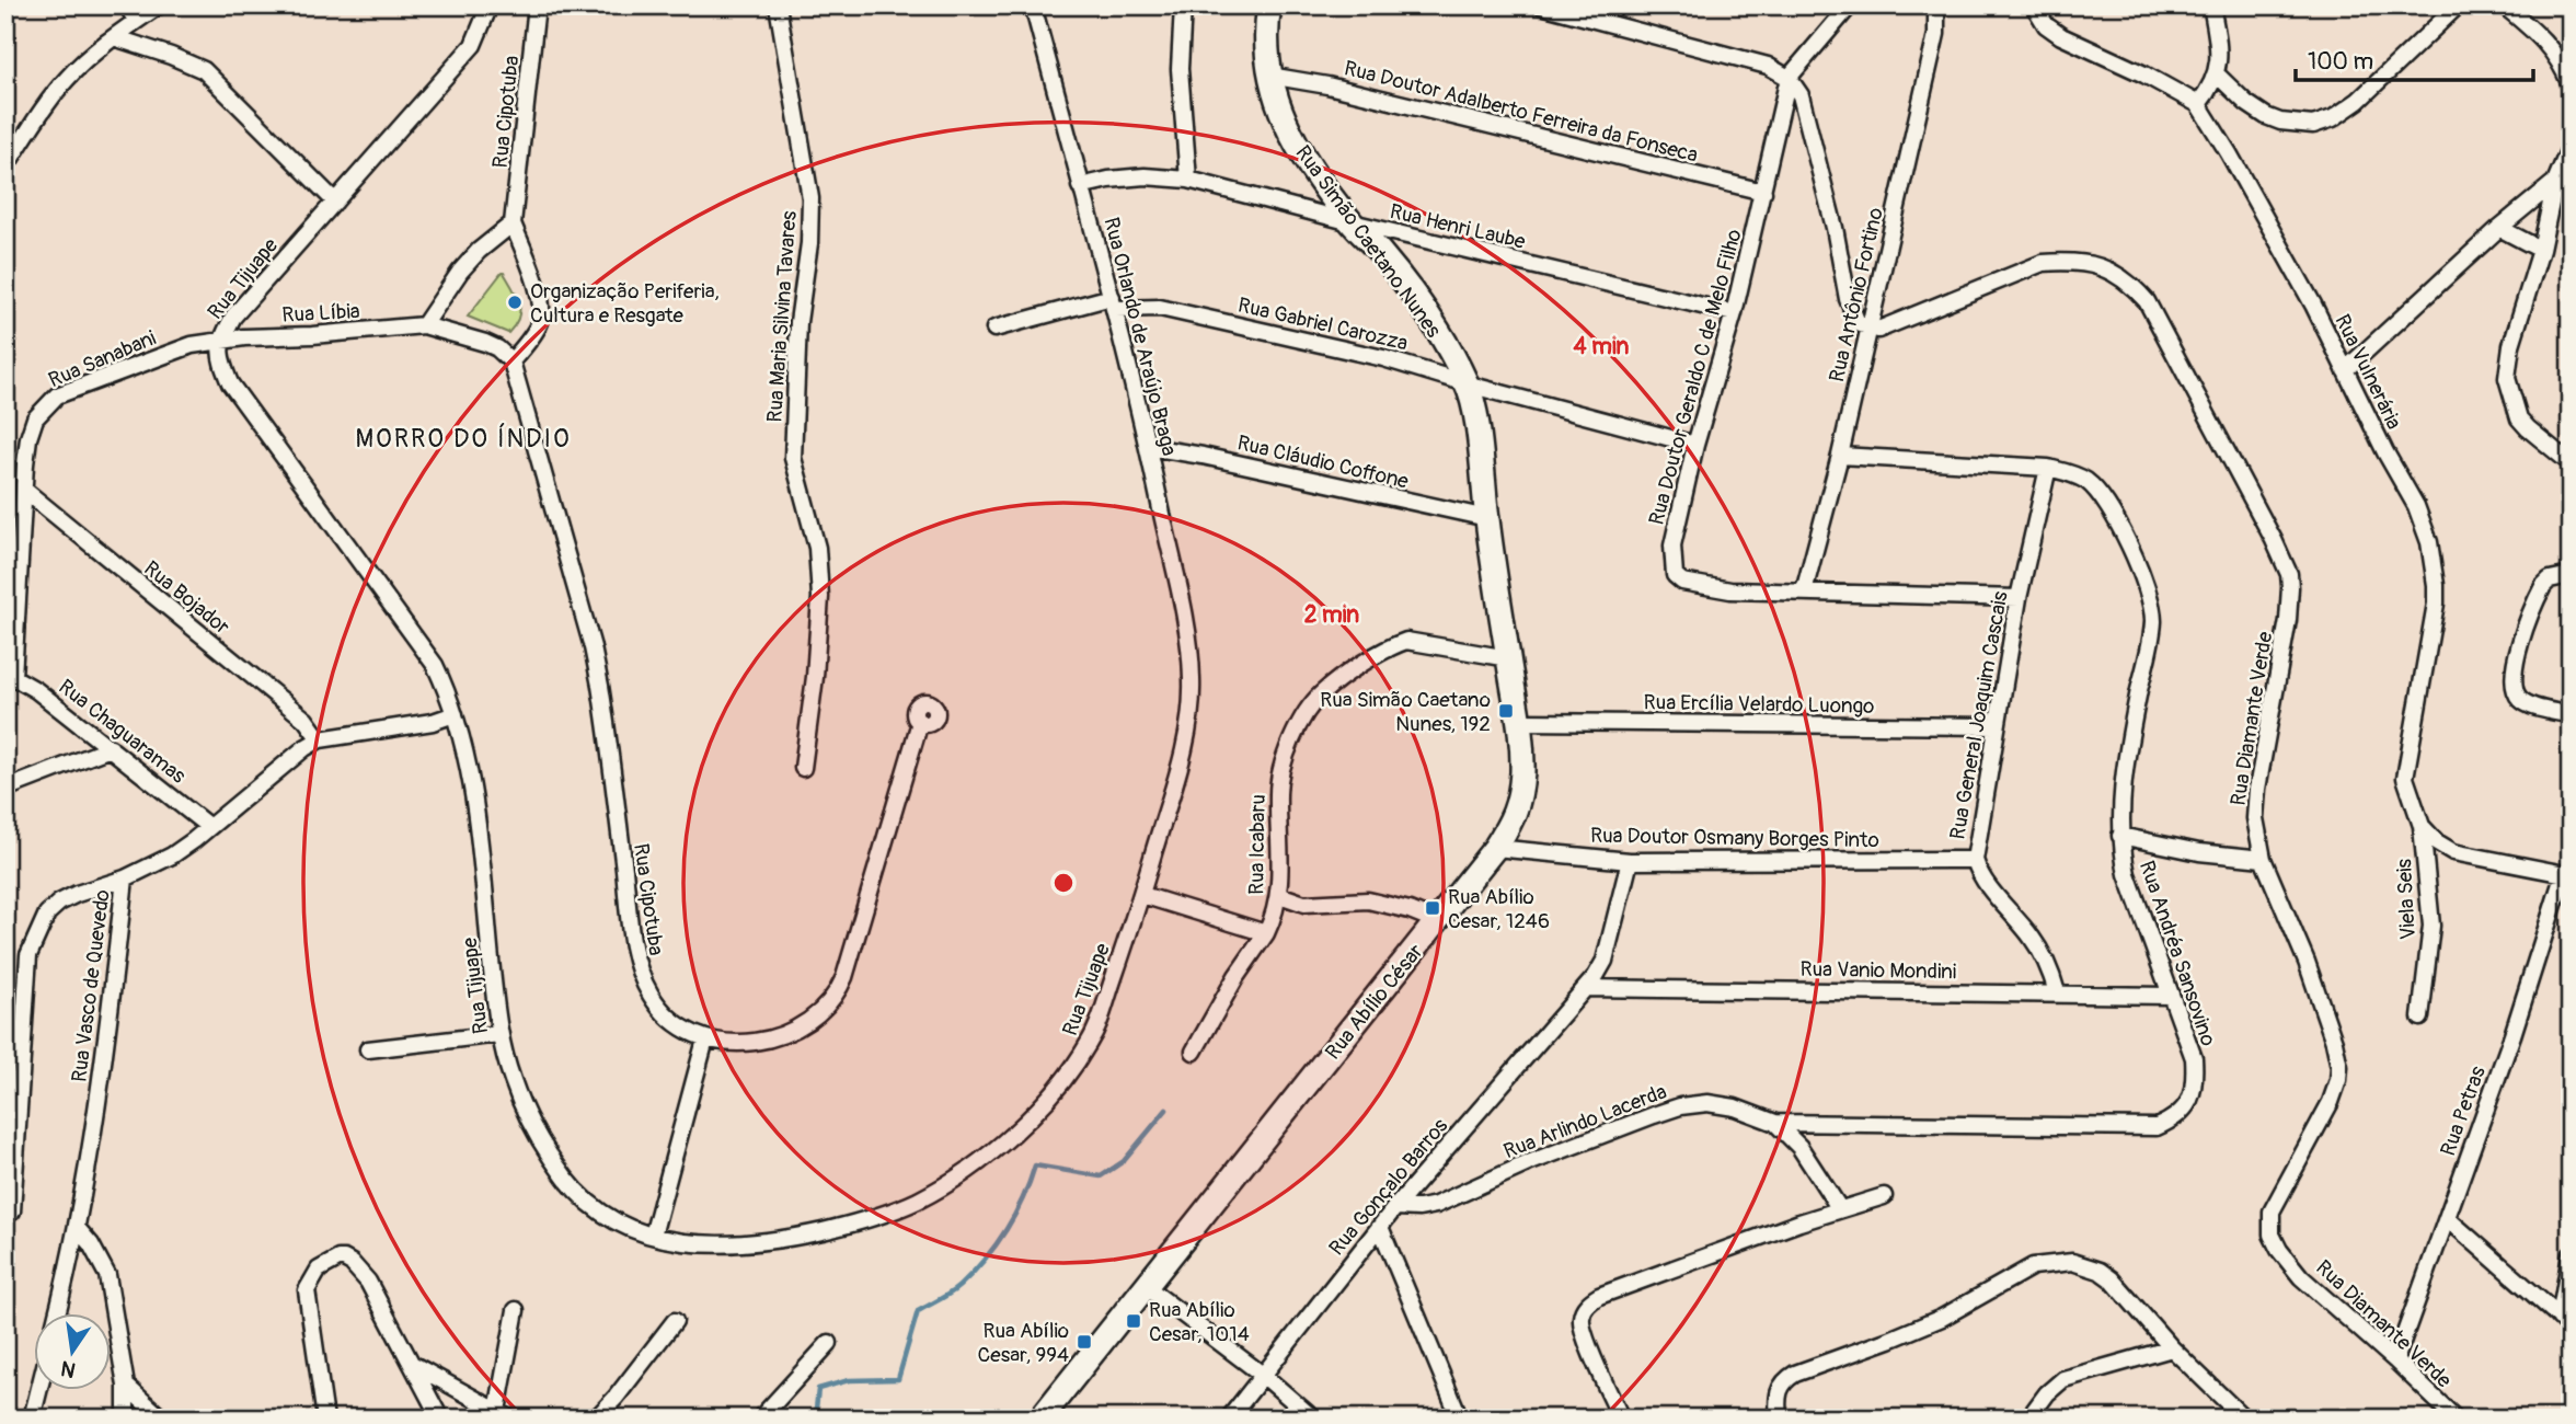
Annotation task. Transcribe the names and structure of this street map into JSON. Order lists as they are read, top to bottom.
{
  "streets": {
    "main road": ["Rua Simão Caetano Nunes", "Rua Abílio César"],
    "street": [
      "Rua Doutor Adalberto Ferreira da Fonseca",
      "Rua Cipotuba",
      "Rua Henri Laube",
      "Rua Tijuape",
      "Rua Antônio Fortino",
      "Rua Líbia",
      "Rua Maria Silvina Tavares",
      "Rua Gabriel Carozza",
      "Rua Orlando de Araújo Braga",
      "Rua Sanabani",
      "Rua Vulnerária",
      "Rua Doutor Geraldo C de Melo Filho",
      "Rua Cláudio Coffone",
      "Rua Bojador",
      "Rua Ercília Velardo Luongo",
      "Rua General Joaquim Cascais",
      "Rua Diamante Verde",
      "Rua Chaguaramas",
      "Rua Doutor Osmany Borges Pinto",
      "Rua Icabaru",
      "Viela Seis",
      "Rua Andréa Sansovino",
      "Rua Vanio Mondini",
      "Rua Vasco de Quevedo",
      "Rua Petras",
      "Rua Arlindo Lacerda",
      "Rua Gonçalo Barros"
    ]
  },
  "crossings": [
    ["Rua Doutor Adalberto Ferreira da Fonseca", "Rua Simão Caetano Nunes"],
    ["Rua Doutor Adalberto Ferreira da Fonseca", "Rua Doutor Geraldo C de Melo Filho"],
    ["Rua Henri Laube", "Rua Simão Caetano Nunes"],
    ["Rua Henri Laube", "Rua Orlando de Araújo Braga"],
    ["Rua Henri Laube", "Rua Doutor Geraldo C de Melo Filho"],
    ["Rua Simão Caetano Nunes", "Rua Gabriel Carozza"],
    ["Rua Simão Caetano Nunes", "Rua Abílio César"],
    ["Rua Tijuape", "Rua Líbia"],
    ["Rua Tijuape", "Rua Orlando de Araújo Braga"],
    ["Rua Tijuape", "Rua Sanabani"],
    ["Rua Tijuape", "Rua Icabaru"],
    ["Rua Tijuape", "Rua Vasco de Quevedo"],
    ["Rua Antônio Fortino", "Rua Doutor Geraldo C de Melo Filho"],
    ["Rua Antônio Fortino", "Rua Diamante Verde"],
    ["Rua Antônio Fortino", "Rua Andréa Sansovino"],
    ["Rua Líbia", "Rua Sanabani"],
    ["Rua Gabriel Carozza", "Rua Orlando de Araújo Braga"],
    ["Rua Gabriel Carozza", "Rua Doutor Geraldo C de Melo Filho"],
    ["Rua Gabriel Carozza", "Rua Abílio César"],
    ["Rua Orlando de Araújo Braga", "Rua Cláudio Coffone"],
    ["Rua Sanabani", "Rua Bojador"],
    ["Rua Sanabani", "Rua Chaguaramas"],
    ["Rua Vulnerária", "Viela Seis"],
    ["Rua Doutor Geraldo C de Melo Filho", "Rua General Joaquim Cascais"],
    ["Rua Cláudio Coffone", "Rua Abílio César"],
    ["Rua Bojador", "Rua Vasco de Quevedo"],
    ["Rua Ercília Velardo Luongo", "Rua General Joaquim Cascais"],
    ["Rua Ercília Velardo Luongo", "Rua Abílio César"],
    ["Rua General Joaquim Cascais", "Rua Doutor Osmany Borges Pinto"],
    ["Rua General Joaquim Cascais", "Rua Andréa Sansovino"],
    ["Rua General Joaquim Cascais", "Rua Vanio Mondini"],
    ["Rua Diamante Verde", "Rua Petras"],
    ["Rua Chaguaramas", "Rua Vasco de Quevedo"],
    ["Rua Doutor Osmany Borges Pinto", "Rua Abílio César"],
    ["Rua Doutor Osmany Borges Pinto", "Rua Gonçalo Barros"],
    ["Rua Icabaru", "Rua Abílio César"],
    ["Rua Andréa Sansovino", "Rua Vanio Mondini"],
    ["Rua Andréa Sansovino", "Rua Arlindo Lacerda"],
    ["Rua Vanio Mondini", "Rua Gonçalo Barros"],
    ["Rua Arlindo Lacerda", "Rua Gonçalo Barros"]
  ],
  "districts": ["MORRO DO ÍNDIO"],
  "places": {
    "other": ["Organização Periferia, Cultura e Resgate"],
    "transit": [
      "Rua Simão Caetano Nunes, 192",
      "Rua Abílio Cesar, 1246",
      "Rua Abílio Cesar, 1014",
      "Rua Abílio Cesar, 994"
    ]
  },
  "scale_bar": "100 m",
  "north": "bottom",
  "rings": ["4 min", "2 min"]
}
